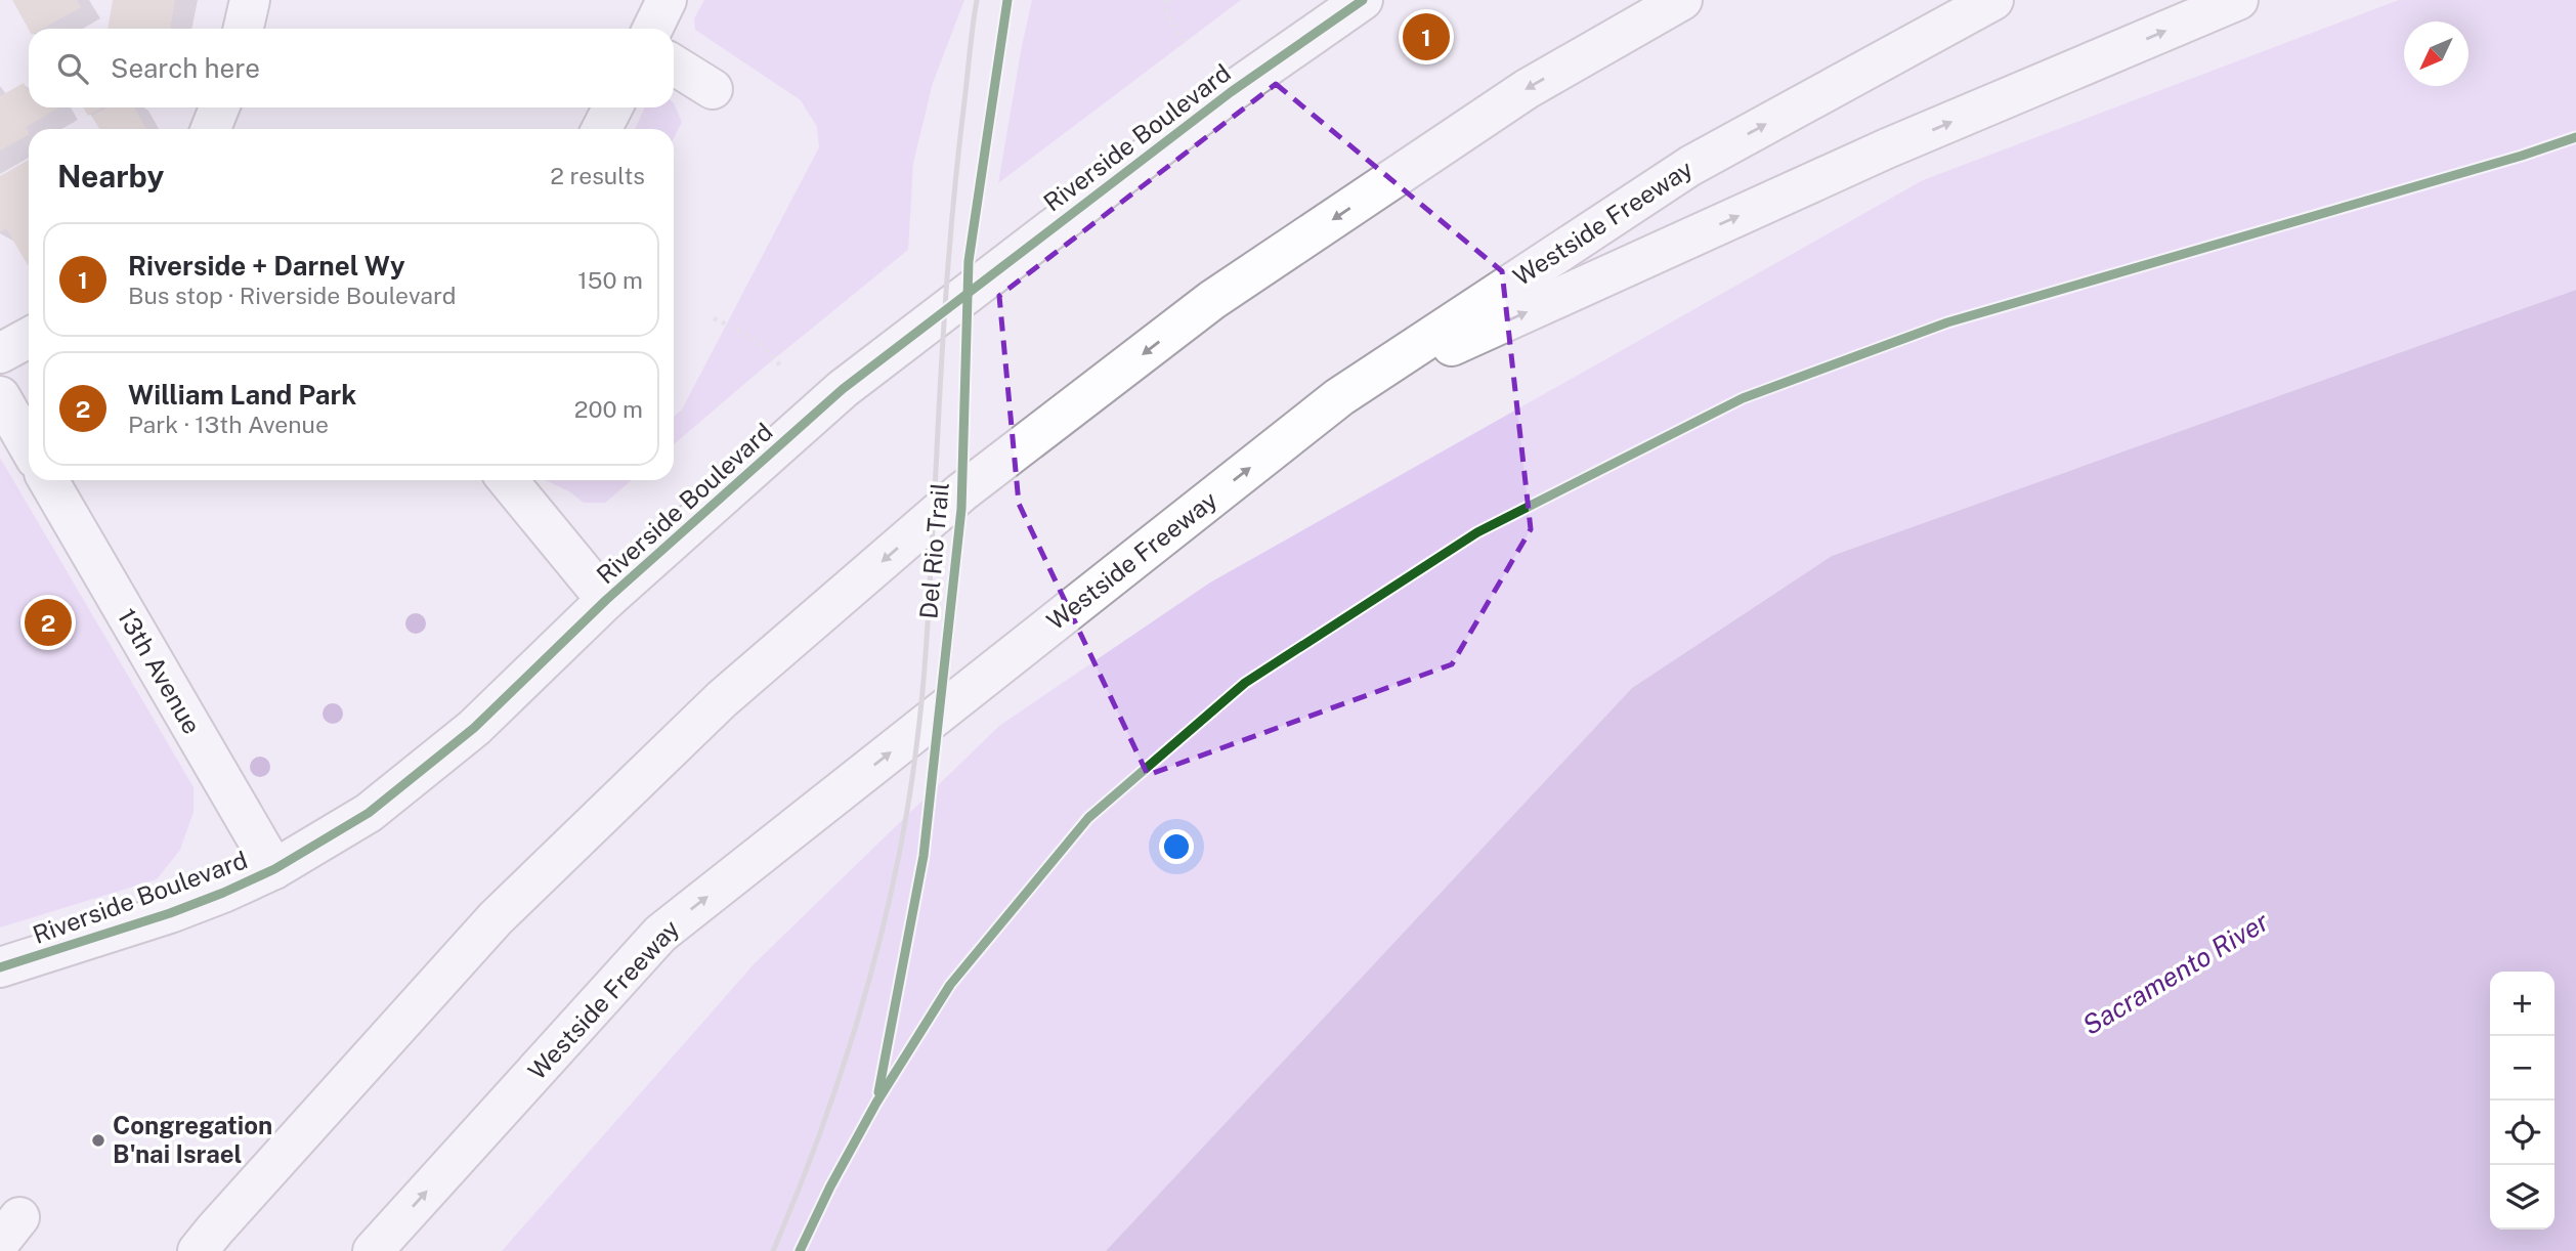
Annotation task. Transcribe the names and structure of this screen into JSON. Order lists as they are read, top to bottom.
{
  "streets": {
    "main road": ["Riverside Boulevard", "Westside Freeway", "13th Avenue"],
    "cycle path": ["Del Rio Trail"]
  },
  "crossings": [
    ["Riverside Boulevard", "13th Avenue"]
  ],
  "water": ["Sacramento River"],
  "places": ["Congregation B'nai Israel"],
  "north": "bottom left",
  "page": {
    "pins": ["1", "2"],
    "search": "Search here",
    "heading": ["Nearby", "2 results"],
    "list": [
      {
        "mark": "1",
        "name": "Riverside + Darnel Wy",
        "note": "Bus stop · Riverside Boulevard",
        "value": "150 m"
      },
      {
        "mark": "2",
        "name": "William Land Park",
        "note": "Park · 13th Avenue",
        "value": "200 m"
      }
    ],
    "map_buttons": ["+", "−"]
  }
}
